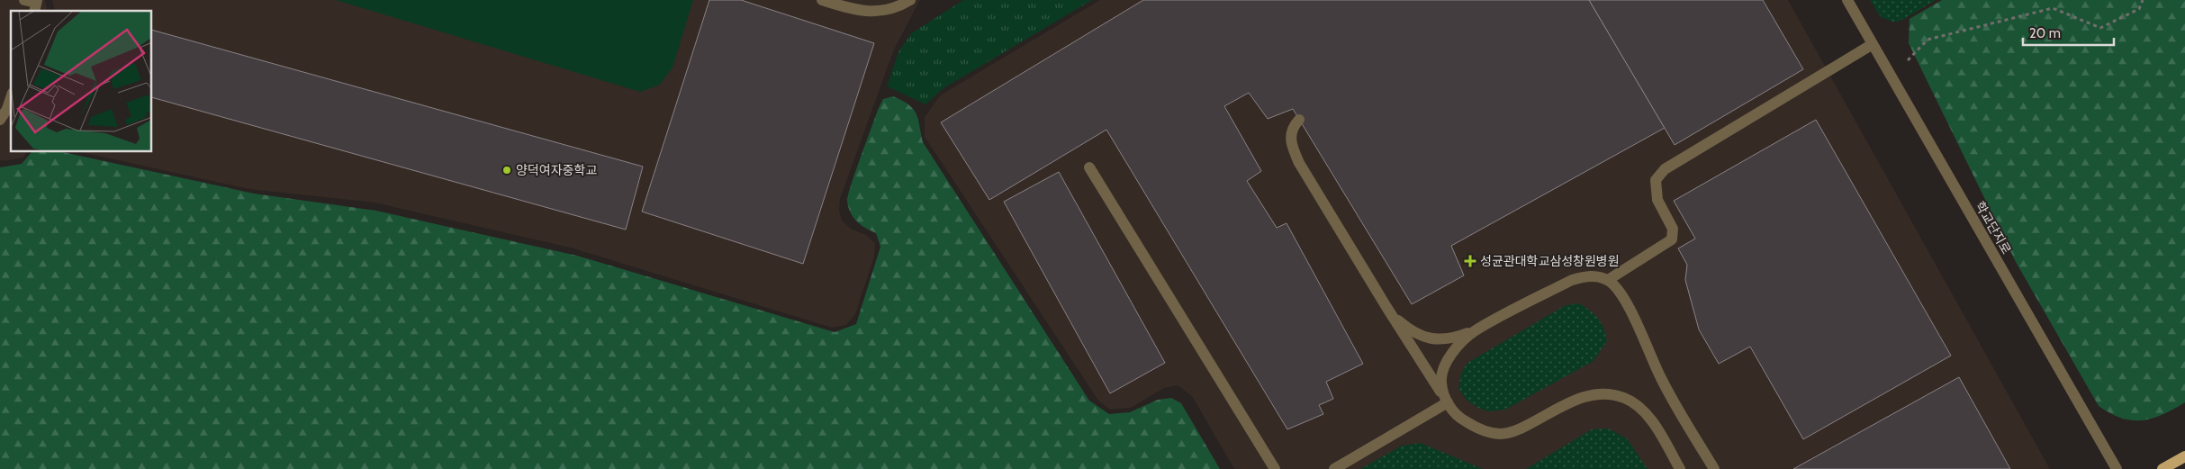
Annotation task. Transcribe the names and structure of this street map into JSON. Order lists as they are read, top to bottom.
{
  "streets": {
    "street": ["학교단지로"]
  },
  "places": {
    "other": ["양덕여자중학교"],
    "health": ["성균관대학교삼성창원병원"]
  },
  "scale_bar": "20 m"
}
